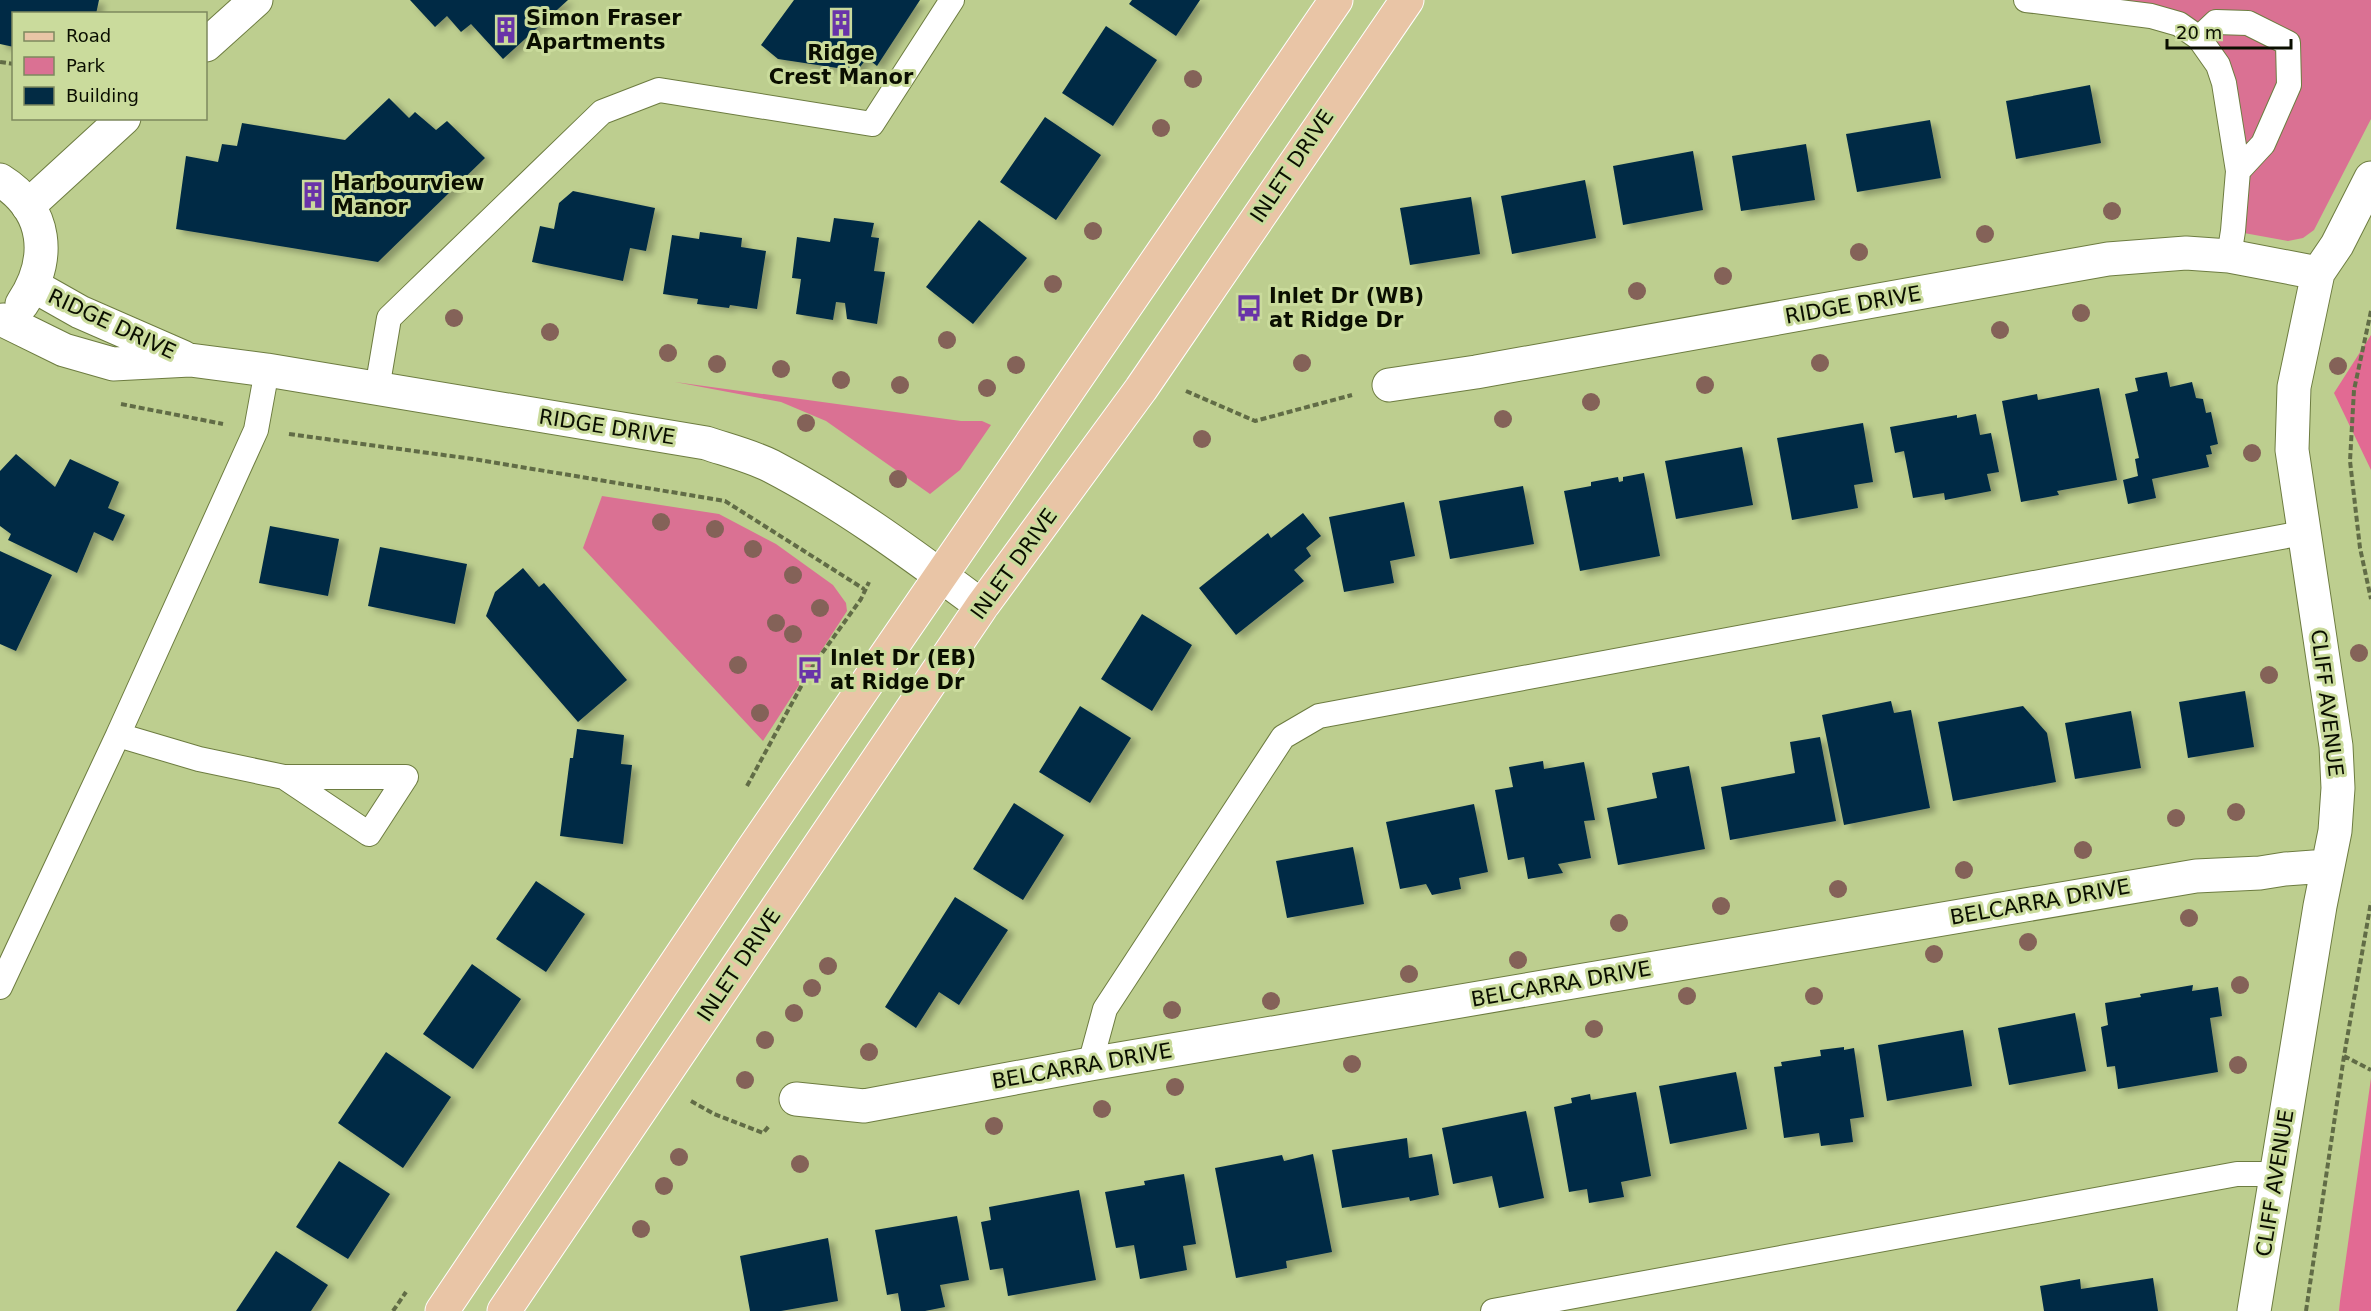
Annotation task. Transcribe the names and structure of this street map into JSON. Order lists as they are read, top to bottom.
{
  "streets": {
    "main road": ["INLET DRIVE"],
    "street": ["RIDGE DRIVE", "CLIFF AVENUE", "BELCARRA DRIVE"]
  },
  "crossings": [
    ["INLET DRIVE", "RIDGE DRIVE"],
    ["RIDGE DRIVE", "CLIFF AVENUE"],
    ["CLIFF AVENUE", "BELCARRA DRIVE"]
  ],
  "places": {
    "building": ["Ridge Crest Manor", "Simon Fraser Apartments", "Harbourview Manor"],
    "bus stop": ["Inlet Dr (WB) at Ridge Dr", "Inlet Dr (EB) at Ridge Dr"]
  },
  "legend": ["Road", "Park", "Building"],
  "scale_bar": "20 m"
}
